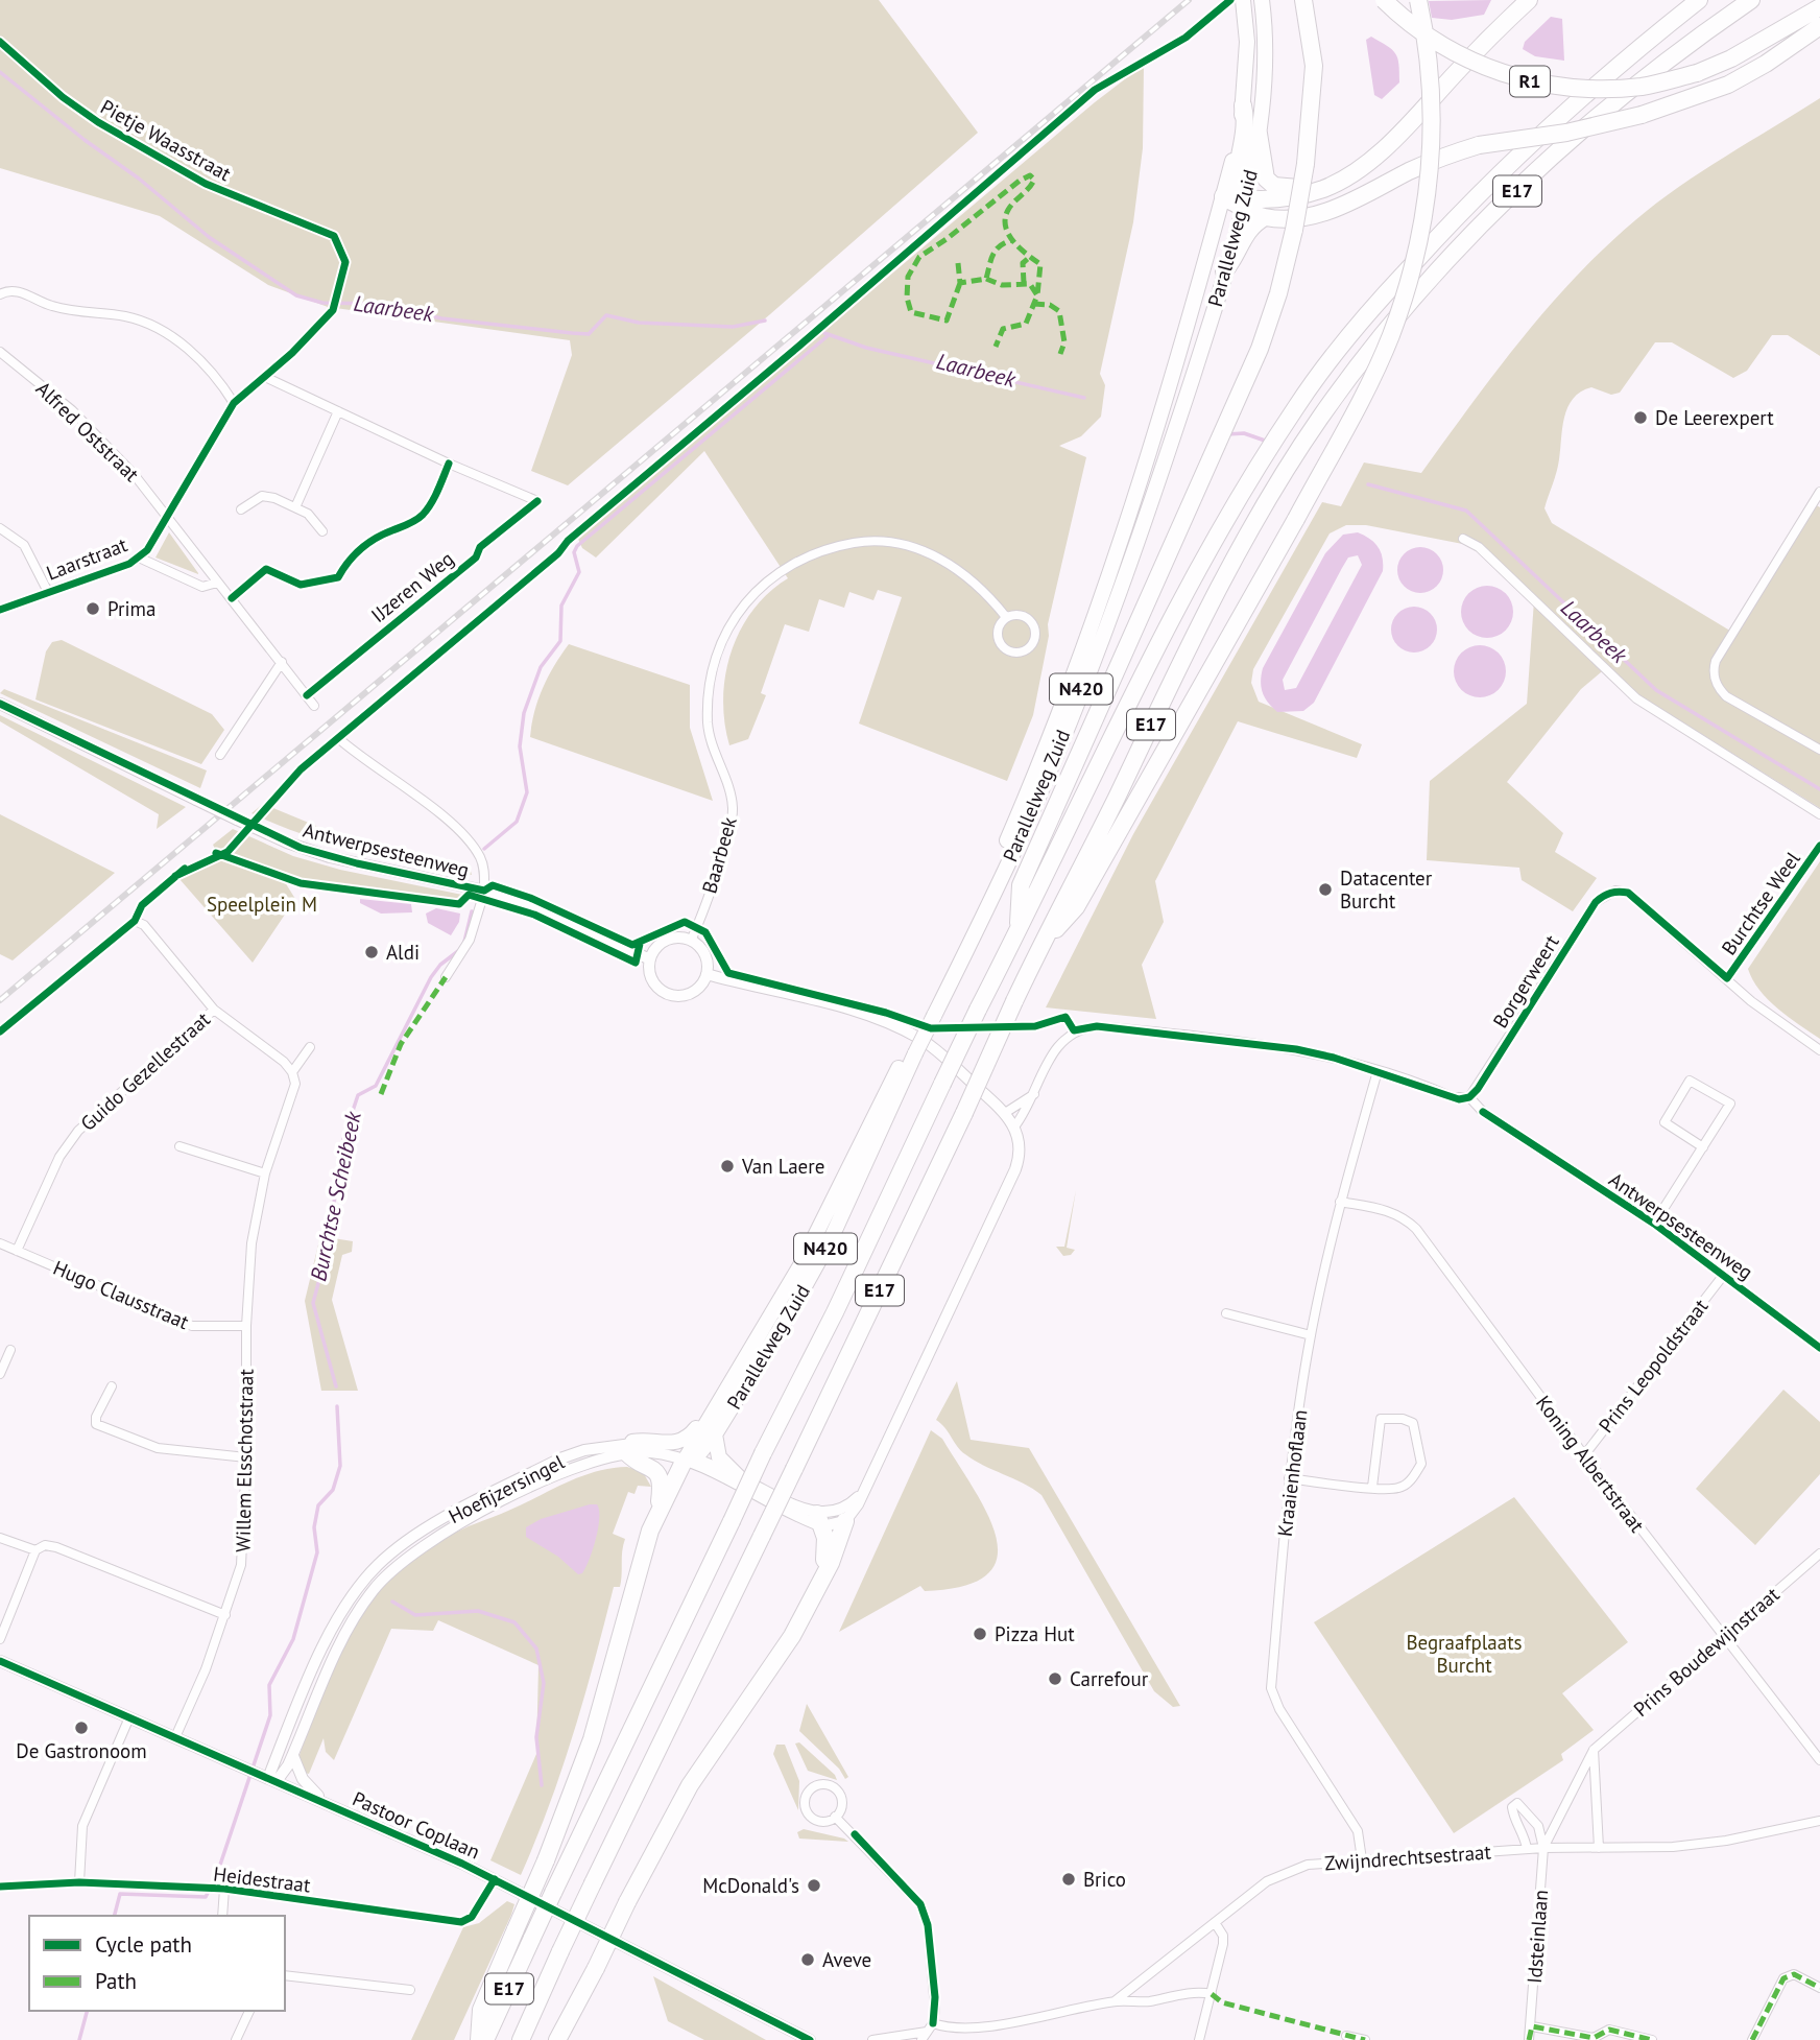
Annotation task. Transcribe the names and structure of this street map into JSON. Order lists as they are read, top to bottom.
{
  "streets": {
    "highway": [
      "R1",
      "E17",
      "Parallelweg Zuid",
      "N420"
    ],
    "street": [
      "Alfred Oststraat",
      "Laarstraat",
      "Antwerpsesteenweg",
      "Baarbeek",
      "Burchtse Weel",
      "Borgerweert",
      "Guido Gezellestraat",
      "Hugo Clausstraat",
      "Prins Leopoldstraat",
      "Willem Elsschotstraat",
      "Koning Albertstraat",
      "Kraaienhoflaan",
      "Hoefijzersingel",
      "Prins Boudewijnstraat",
      "Pastoor Coplaan",
      "Zwijndrechtsestraat",
      "Heidestraat",
      "Idsteinlaan"
    ],
    "cycle path": ["Pietje Waasstraat", "IJzeren Weg"]
  },
  "crossings": [
    ["Parallelweg Zuid", "Hoefijzersingel"],
    ["Alfred Oststraat", "Laarstraat"],
    ["Antwerpsesteenweg", "Baarbeek"],
    ["Antwerpsesteenweg", "Borgerweert"],
    ["Antwerpsesteenweg", "Prins Leopoldstraat"],
    ["Burchtse Weel", "Borgerweert"],
    ["Guido Gezellestraat", "Hugo Clausstraat"],
    ["Hugo Clausstraat", "Willem Elsschotstraat"],
    ["Prins Leopoldstraat", "Koning Albertstraat"],
    ["Willem Elsschotstraat", "Pastoor Coplaan"],
    ["Koning Albertstraat", "Kraaienhoflaan"],
    ["Koning Albertstraat", "Prins Boudewijnstraat"],
    ["Kraaienhoflaan", "Zwijndrechtsestraat"],
    ["Hoefijzersingel", "Pastoor Coplaan"],
    ["Prins Boudewijnstraat", "Zwijndrechtsestraat"],
    ["Prins Boudewijnstraat", "Idsteinlaan"],
    ["Pastoor Coplaan", "Heidestraat"],
    ["Zwijndrechtsestraat", "Idsteinlaan"]
  ],
  "water": ["Laarbeek", "Burchtse Scheibeek"],
  "parks": ["Speelplein M", "Begraafplaats Burcht"],
  "places": [
    "De Leerexpert",
    "Prima",
    "Datacenter Burcht",
    "Aldi",
    "Van Laere",
    "Pizza Hut",
    "Carrefour",
    "De Gastronoom",
    "Brico",
    "McDonald's",
    "Aveve"
  ],
  "legend": ["Cycle path", "Path"]
}
